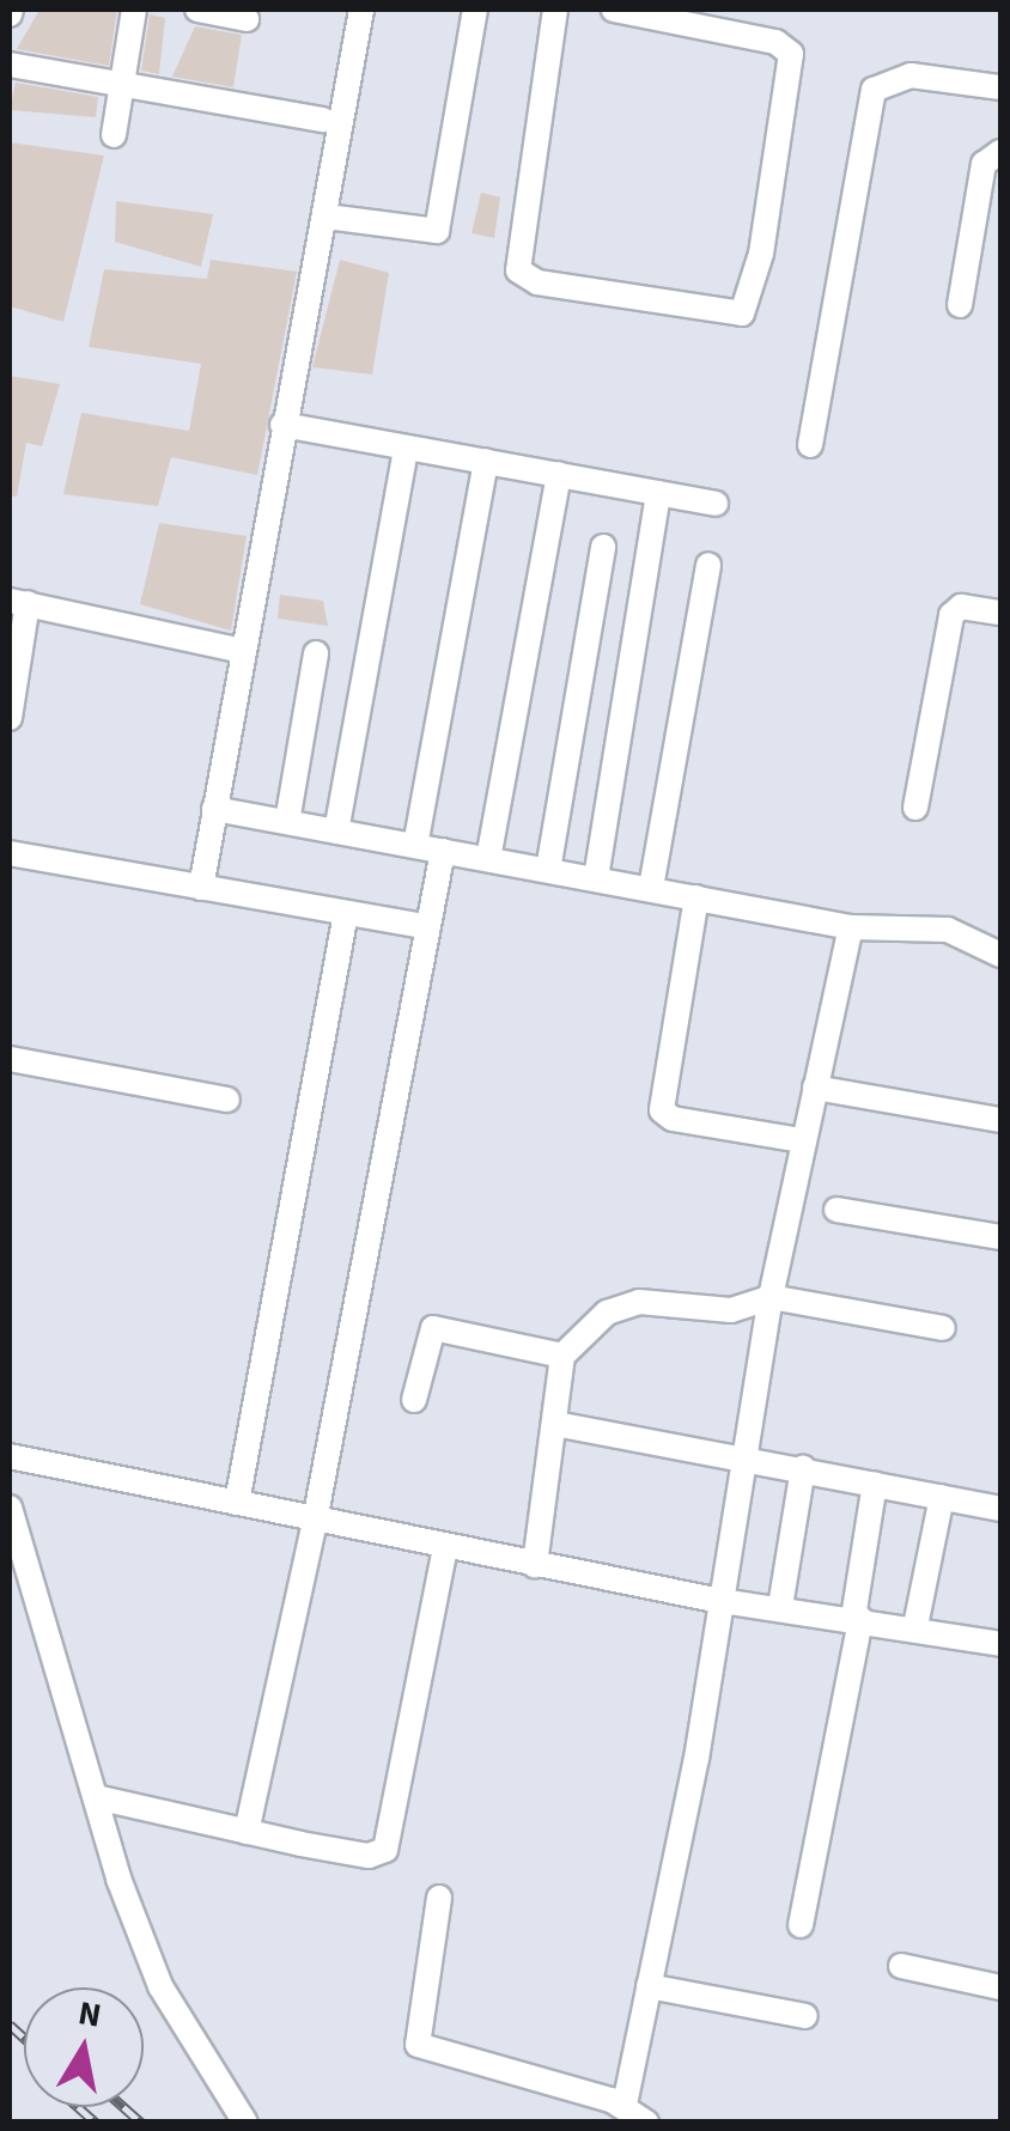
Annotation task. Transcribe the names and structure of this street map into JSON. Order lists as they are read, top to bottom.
{
  "north": "top"
}
